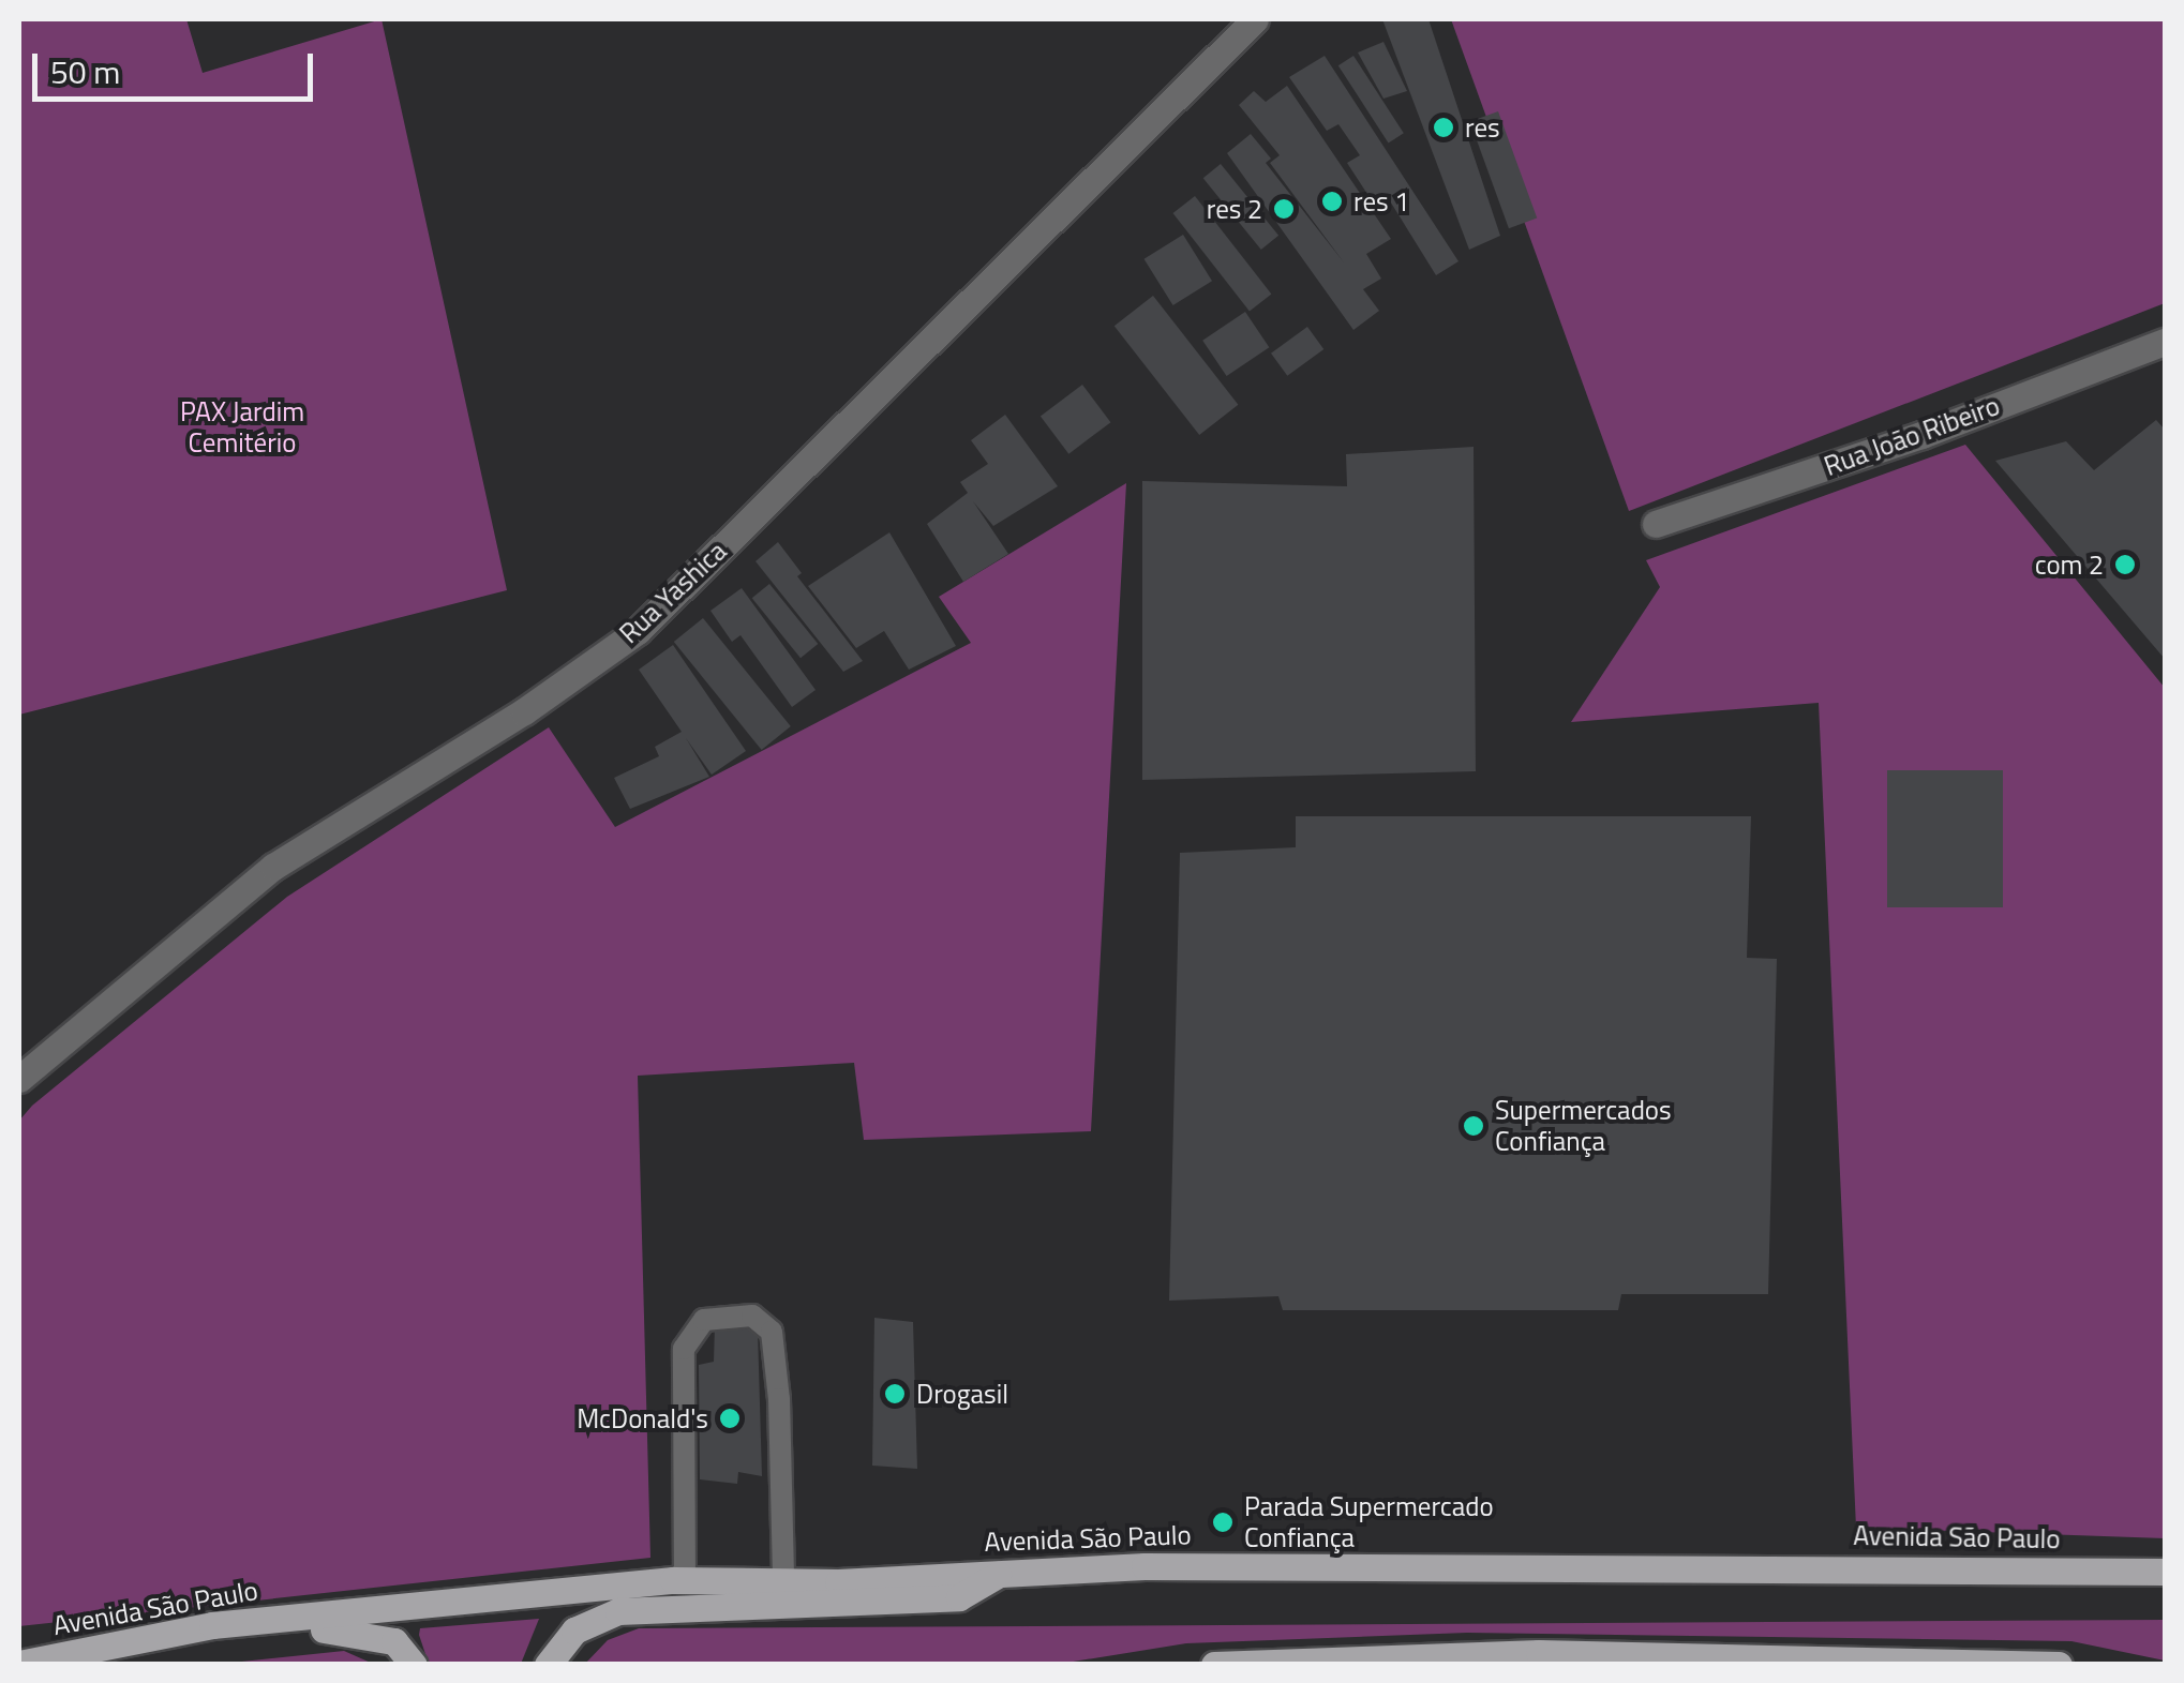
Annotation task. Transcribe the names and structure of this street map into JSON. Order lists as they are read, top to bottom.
{
  "streets": {
    "main road": ["Avenida São Paulo"],
    "street": ["Rua Joāo Ribeiro", "Rua Yashica"]
  },
  "parks": ["PAX Jardim Cemitério"],
  "places": [
    "res",
    "res 1",
    "res 2",
    "com 2",
    "Supermercados Confiança",
    "Drogasil",
    "McDonald's",
    "Parada Supermercado Confiança"
  ],
  "scale_bar": "50 m"
}
